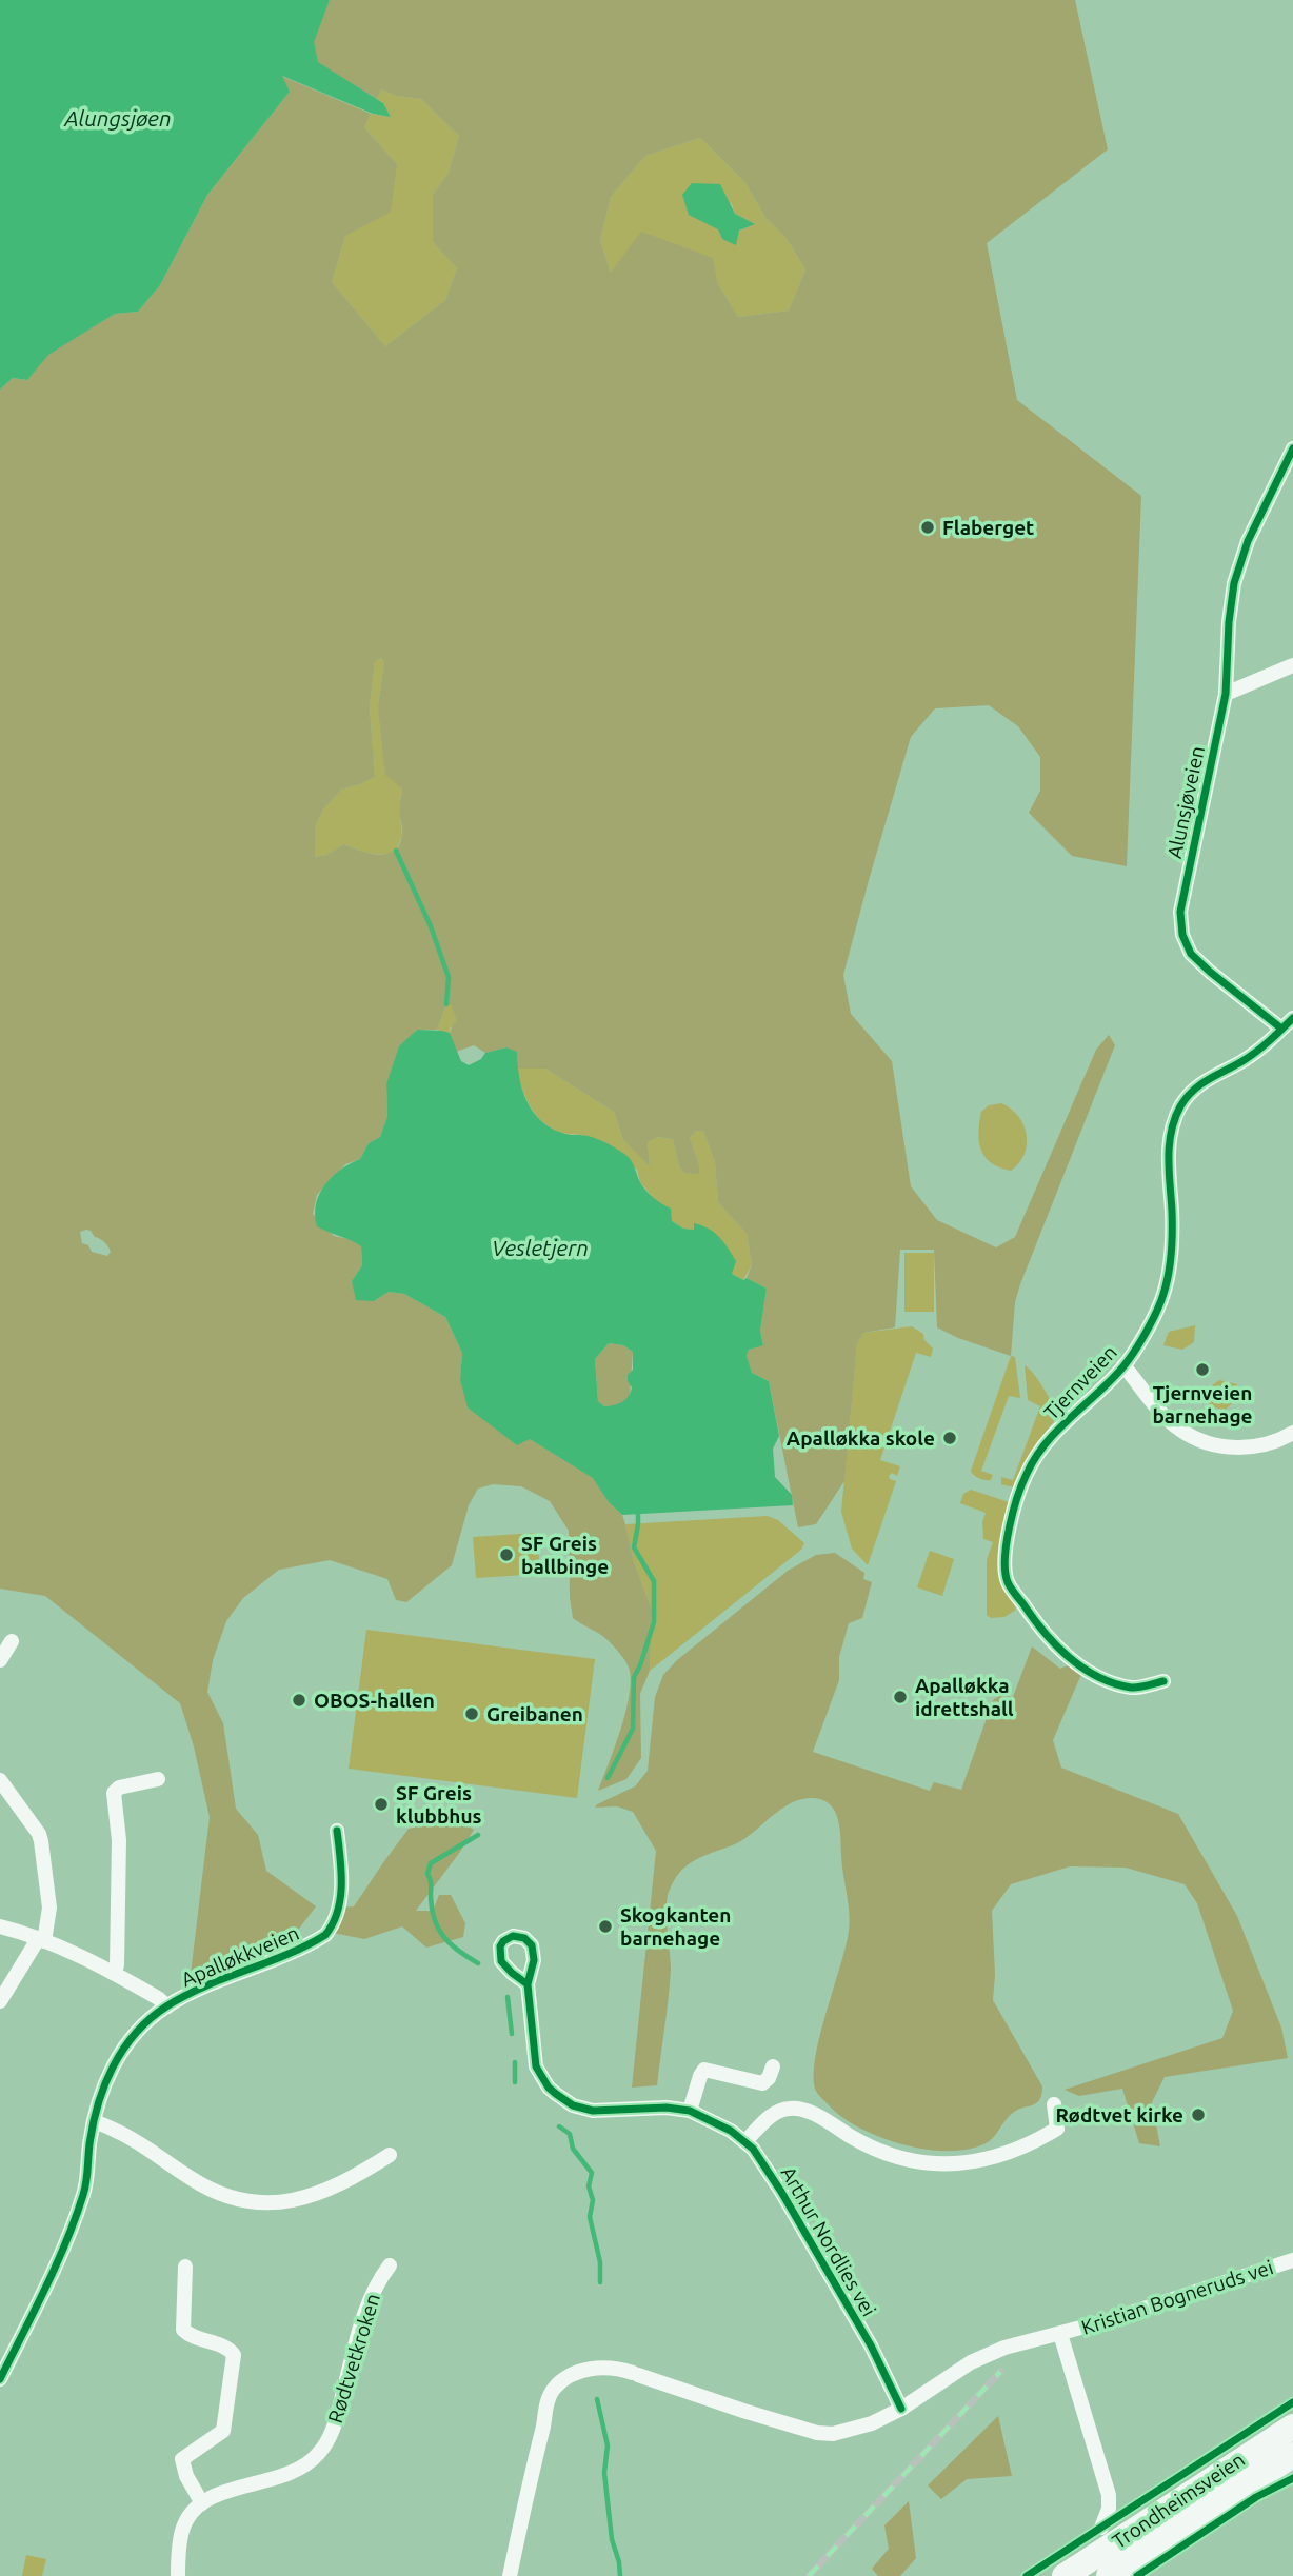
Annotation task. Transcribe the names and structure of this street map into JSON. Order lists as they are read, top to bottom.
{
  "streets": {
    "highway": ["Trondheimsveien"],
    "street": [
      "Alunsjøveien",
      "Tjernveien",
      "Apalløkkveien",
      "Arthur Nordlies vei",
      "Kristian Bogneruds vei",
      "Rødtvetkroken"
    ]
  },
  "crossings": [
    ["Alunsjøveien", "Tjernveien"],
    ["Arthur Nordlies vei", "Kristian Bogneruds vei"]
  ],
  "water": ["Alungsjøen", "Vesletjern"],
  "places": [
    "Flaberget",
    "Tjernveien barnehage",
    "Apalløkka skole",
    "SF Greis ballbinge",
    "Apalløkka idrettshall",
    "OBOS-hallen",
    "Greibanen",
    "SF Greis klubbhus",
    "Skogkanten barnehage",
    "Rødtvet kirke"
  ]
}
